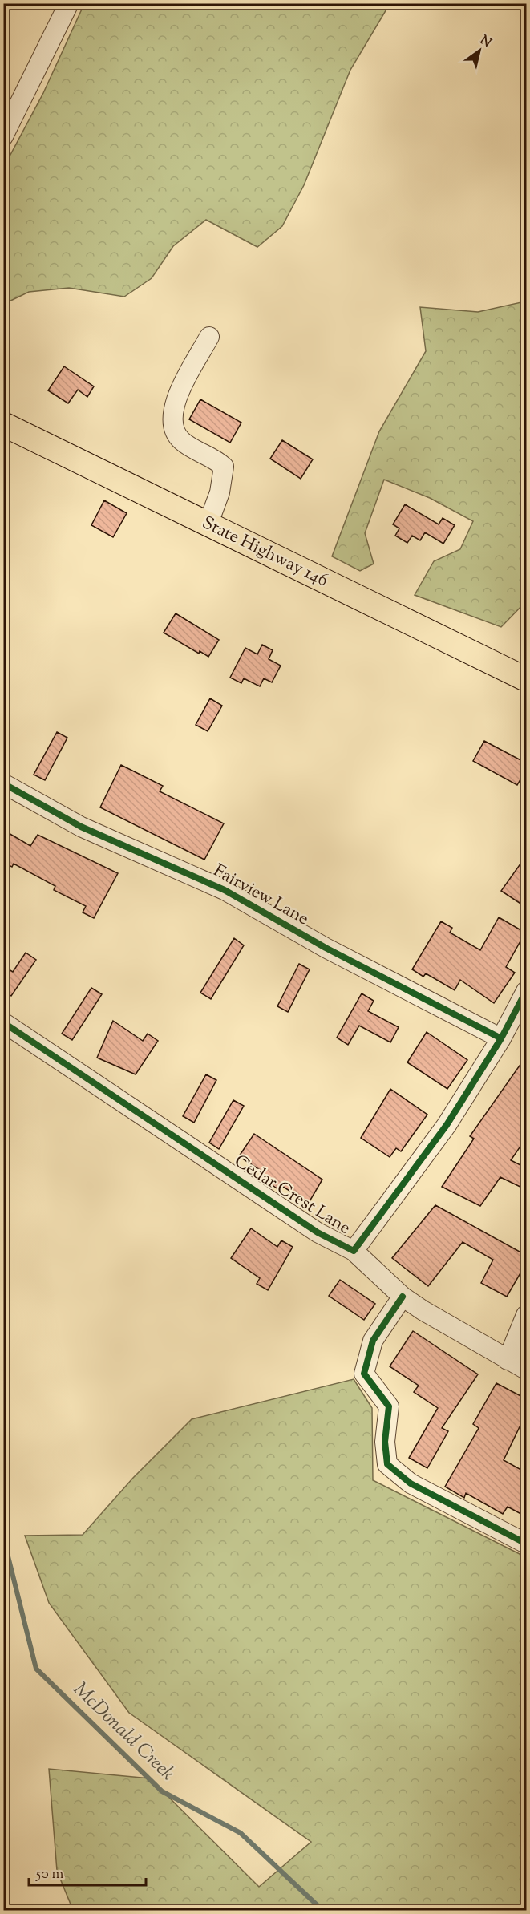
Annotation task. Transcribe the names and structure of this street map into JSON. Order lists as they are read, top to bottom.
{
  "streets": {
    "main road": ["State Highway 146"],
    "street": ["Fairview Lane", "Cedar Crest Lane"]
  },
  "crossings": [
    ["Fairview Lane", "Cedar Crest Lane"]
  ],
  "water": ["McDonald Creek"],
  "scale_bar": "50 m",
  "north": "top right"
}
